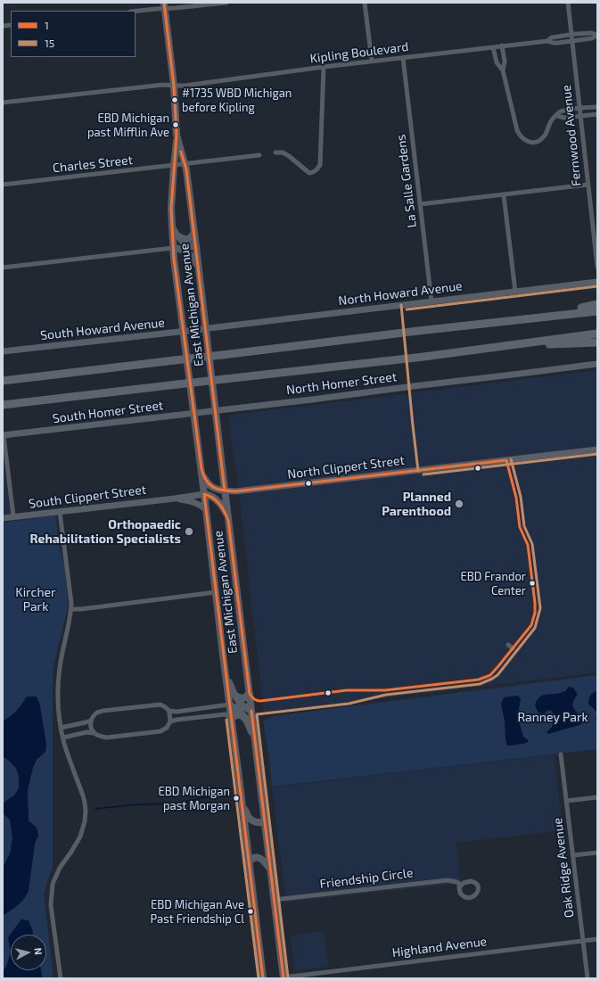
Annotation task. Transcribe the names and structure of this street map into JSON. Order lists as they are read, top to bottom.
{
  "streets": {
    "main road": ["East Michigan Avenue"],
    "street": [
      "Kipling Boulevard",
      "Fernwood Avenue",
      "Charles Street",
      "La Salle Gardens",
      "North Howard Avenue",
      "South Howard Avenue",
      "North Homer Street",
      "South Homer Street",
      "North Clippert Street",
      "South Clippert Street",
      "Oak Ridge Avenue",
      "Friendship Circle",
      "Highland Avenue"
    ]
  },
  "crossings": [
    ["Kipling Boulevard", "Fernwood Avenue"],
    ["Kipling Boulevard", "La Salle Gardens"],
    ["Kipling Boulevard", "East Michigan Avenue"],
    ["Charles Street", "East Michigan Avenue"],
    ["La Salle Gardens", "North Howard Avenue"],
    ["North Howard Avenue", "East Michigan Avenue"],
    ["North Howard Avenue", "South Howard Avenue"],
    ["East Michigan Avenue", "South Howard Avenue"],
    ["East Michigan Avenue", "North Homer Street"],
    ["East Michigan Avenue", "South Homer Street"],
    ["East Michigan Avenue", "North Clippert Street"],
    ["East Michigan Avenue", "South Clippert Street"],
    ["East Michigan Avenue", "Friendship Circle"],
    ["East Michigan Avenue", "Highland Avenue"],
    ["North Homer Street", "South Homer Street"],
    ["Oak Ridge Avenue", "Highland Avenue"]
  ],
  "parks": ["Kircher Park", "Ranney Park"],
  "places": [
    "#1735 WBD Michigan before Kipling",
    "EBD Michigan past Mifflin Ave",
    "Planned Parenthood",
    "Orthopaedic Rehabilitation Specialists",
    "EBD Frandor Center",
    "EBD Michigan past Morgan",
    "EBD Michigan Ave Past Friendship Cl"
  ],
  "lines": ["transit line 1", "transit line 15"],
  "legend": ["1", "15"],
  "north": "right"
}
